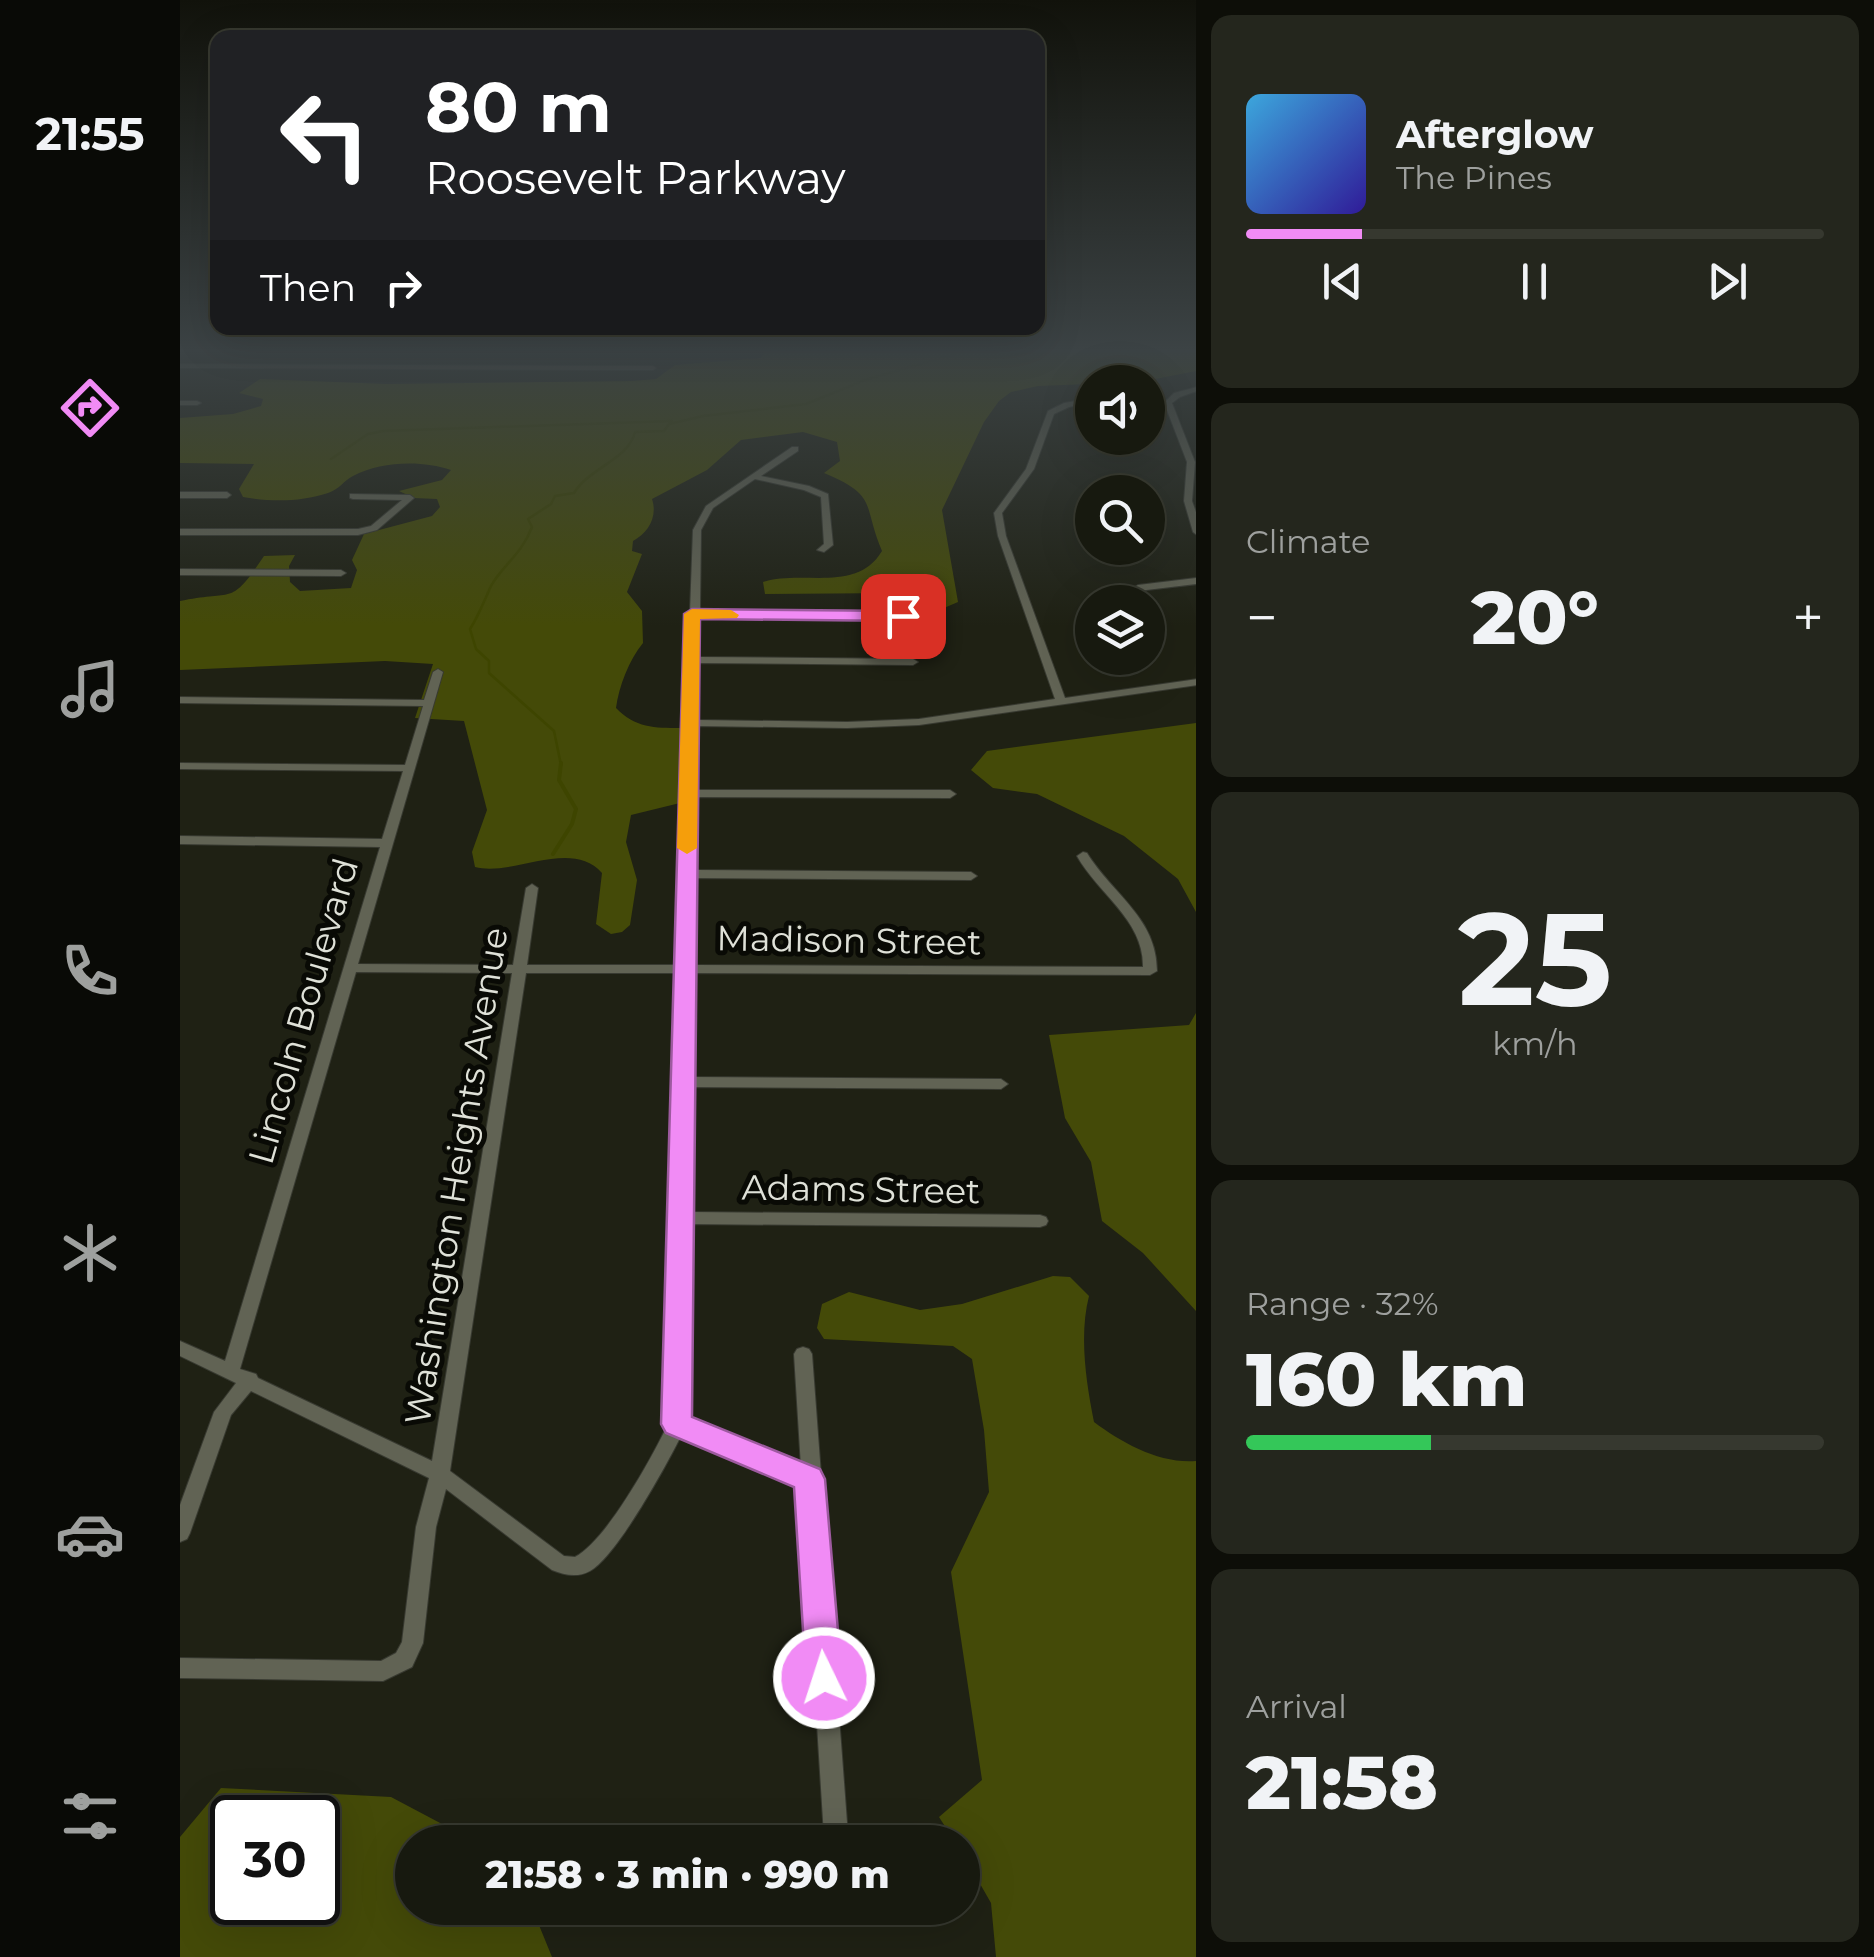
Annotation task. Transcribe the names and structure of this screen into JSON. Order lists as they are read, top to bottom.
{
  "streets": {
    "street": [
      "Madison Street",
      "Lincoln Boulevard",
      "Washington Heights Avenue",
      "Adams Street"
    ]
  },
  "crossings": [
    ["Madison Street", "Lincoln Boulevard"],
    ["Madison Street", "Washington Heights Avenue"]
  ],
  "page": {
    "tabs": "21:55",
    "turn": ["80 m", "Roosevelt Parkway"],
    "song": ["Afterglow", "The Pines"],
    "then": "Then",
    "tile": [
      "Climate",
      ["25", "km/h"],
      ["Range · 32%", "160 km"],
      ["Arrival", "21:58"]
    ],
    "heat": ["−", "20°", "+"],
    "limit": "30",
    "trip": "21:58 · 3 min · 990 m"
  }
}
